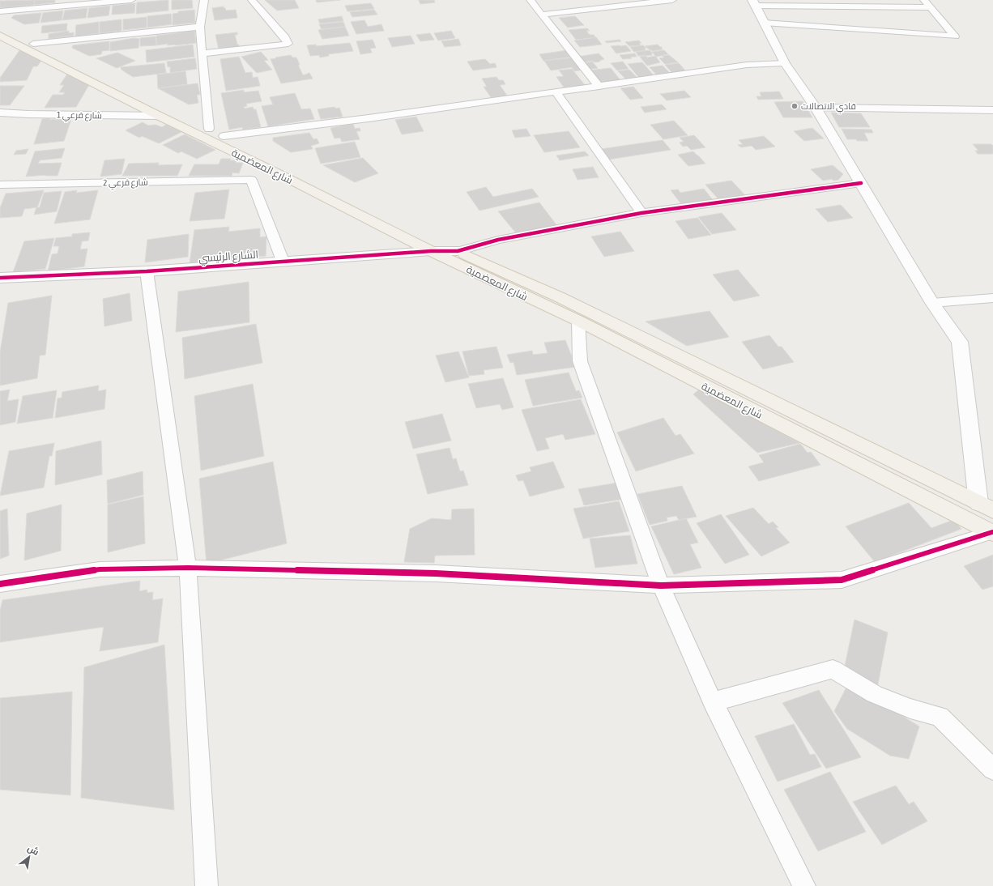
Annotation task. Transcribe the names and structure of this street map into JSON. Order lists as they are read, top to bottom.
{
  "streets": {
    "main road": ["شارع فرعي 1", "شارع المعضمية", "الشارع الرئيسي"],
    "street": ["شارع فرعي 2"]
  },
  "crossings": [
    ["شارع فرعي 1", "شارع المعضمية"],
    ["شارع المعضمية", "الشارع الرئيسي"],
    ["شارع فرعي 2", "الشارع الرئيسي"]
  ],
  "places": ["فادي الاتصالات"],
  "north": "top right"
}
